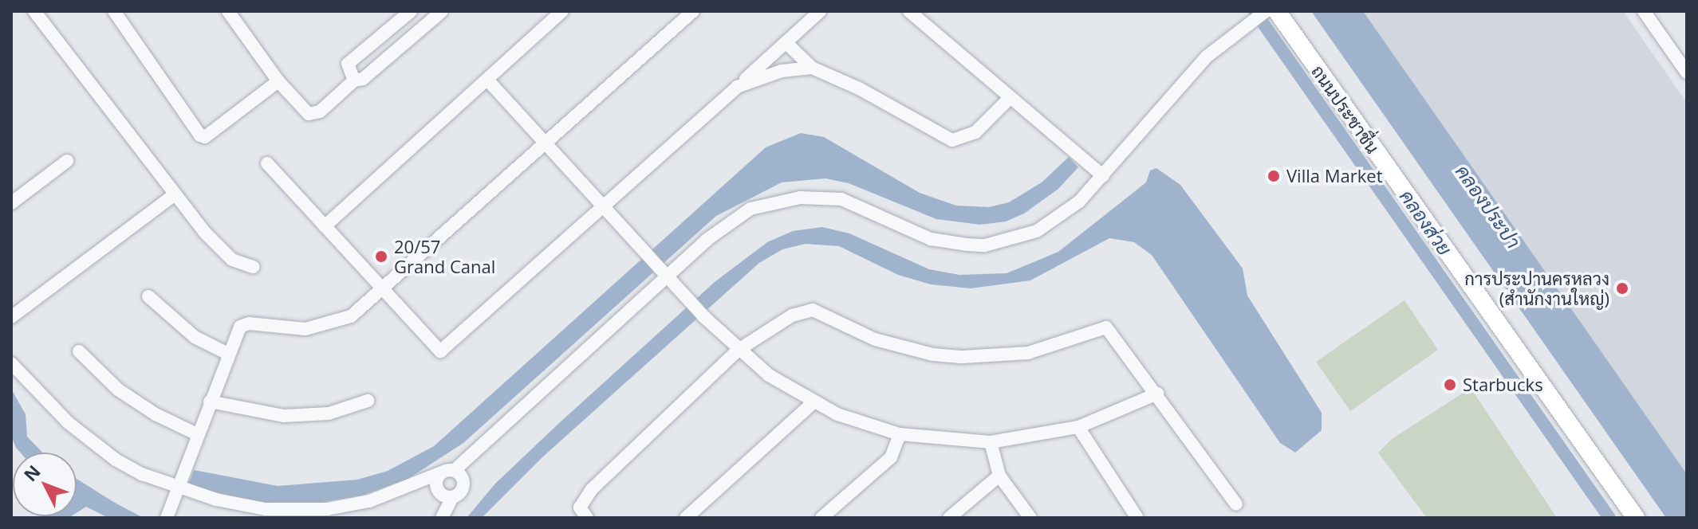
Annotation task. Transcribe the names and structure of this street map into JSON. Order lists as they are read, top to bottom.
{
  "streets": {
    "main road": ["ถนนประชาชื่น"]
  },
  "water": ["คลองประปา", "คลองส่วย"],
  "places": [
    "Villa Market",
    "20/57 Grand Canal",
    "การประปานครหลวง (สำนักงานใหญ่)",
    "Starbucks"
  ],
  "north": "top left"
}
